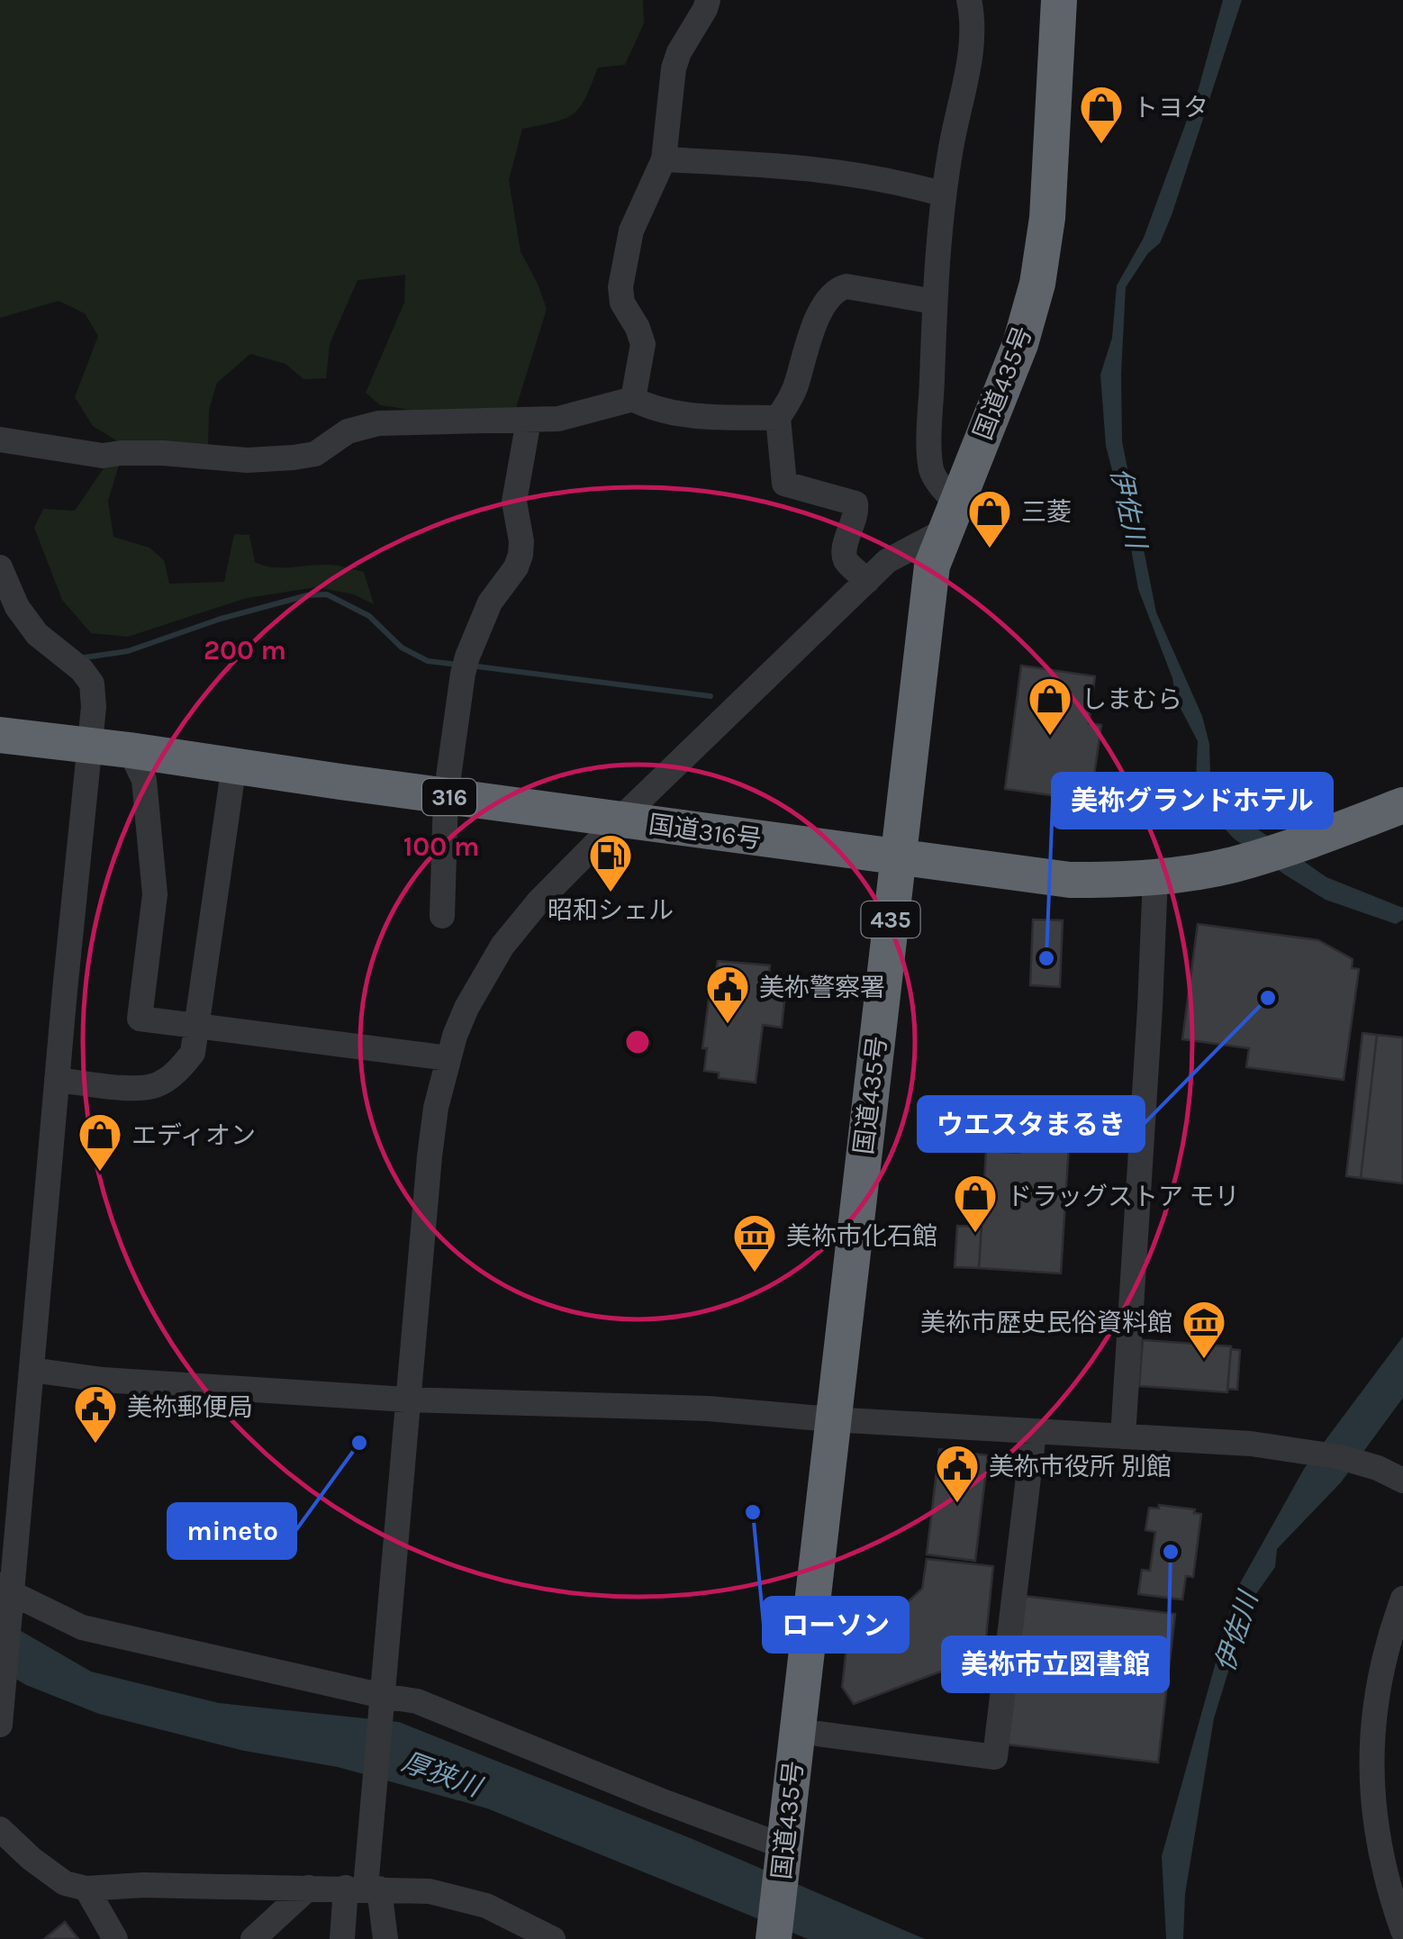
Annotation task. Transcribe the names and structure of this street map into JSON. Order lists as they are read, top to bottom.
{
  "streets": {
    "highway": [
      "国道435号",
      "316",
      "国道316号",
      "435"
    ]
  },
  "crossings": [
    ["国道435号", "国道316号"]
  ],
  "water": ["伊佐川", "厚狭川"],
  "places": {
    "shop": [
      "トヨタ",
      "三菱",
      "しまむら",
      "エディオン",
      "ドラッグストア モリ"
    ],
    "fuel station": ["昭和シェル"],
    "other": [
      "美祢グランドホテル",
      "ウエスタまるき",
      "mineto",
      "ローソン",
      "美祢市立図書館"
    ],
    "public building": ["美祢警察署", "美祢郵便局", "美祢市役所 別館"],
    "museum": ["美袮市化石館", "美袮市歴史民俗資料館"]
  },
  "rings": ["200 m", "100 m"]
}
